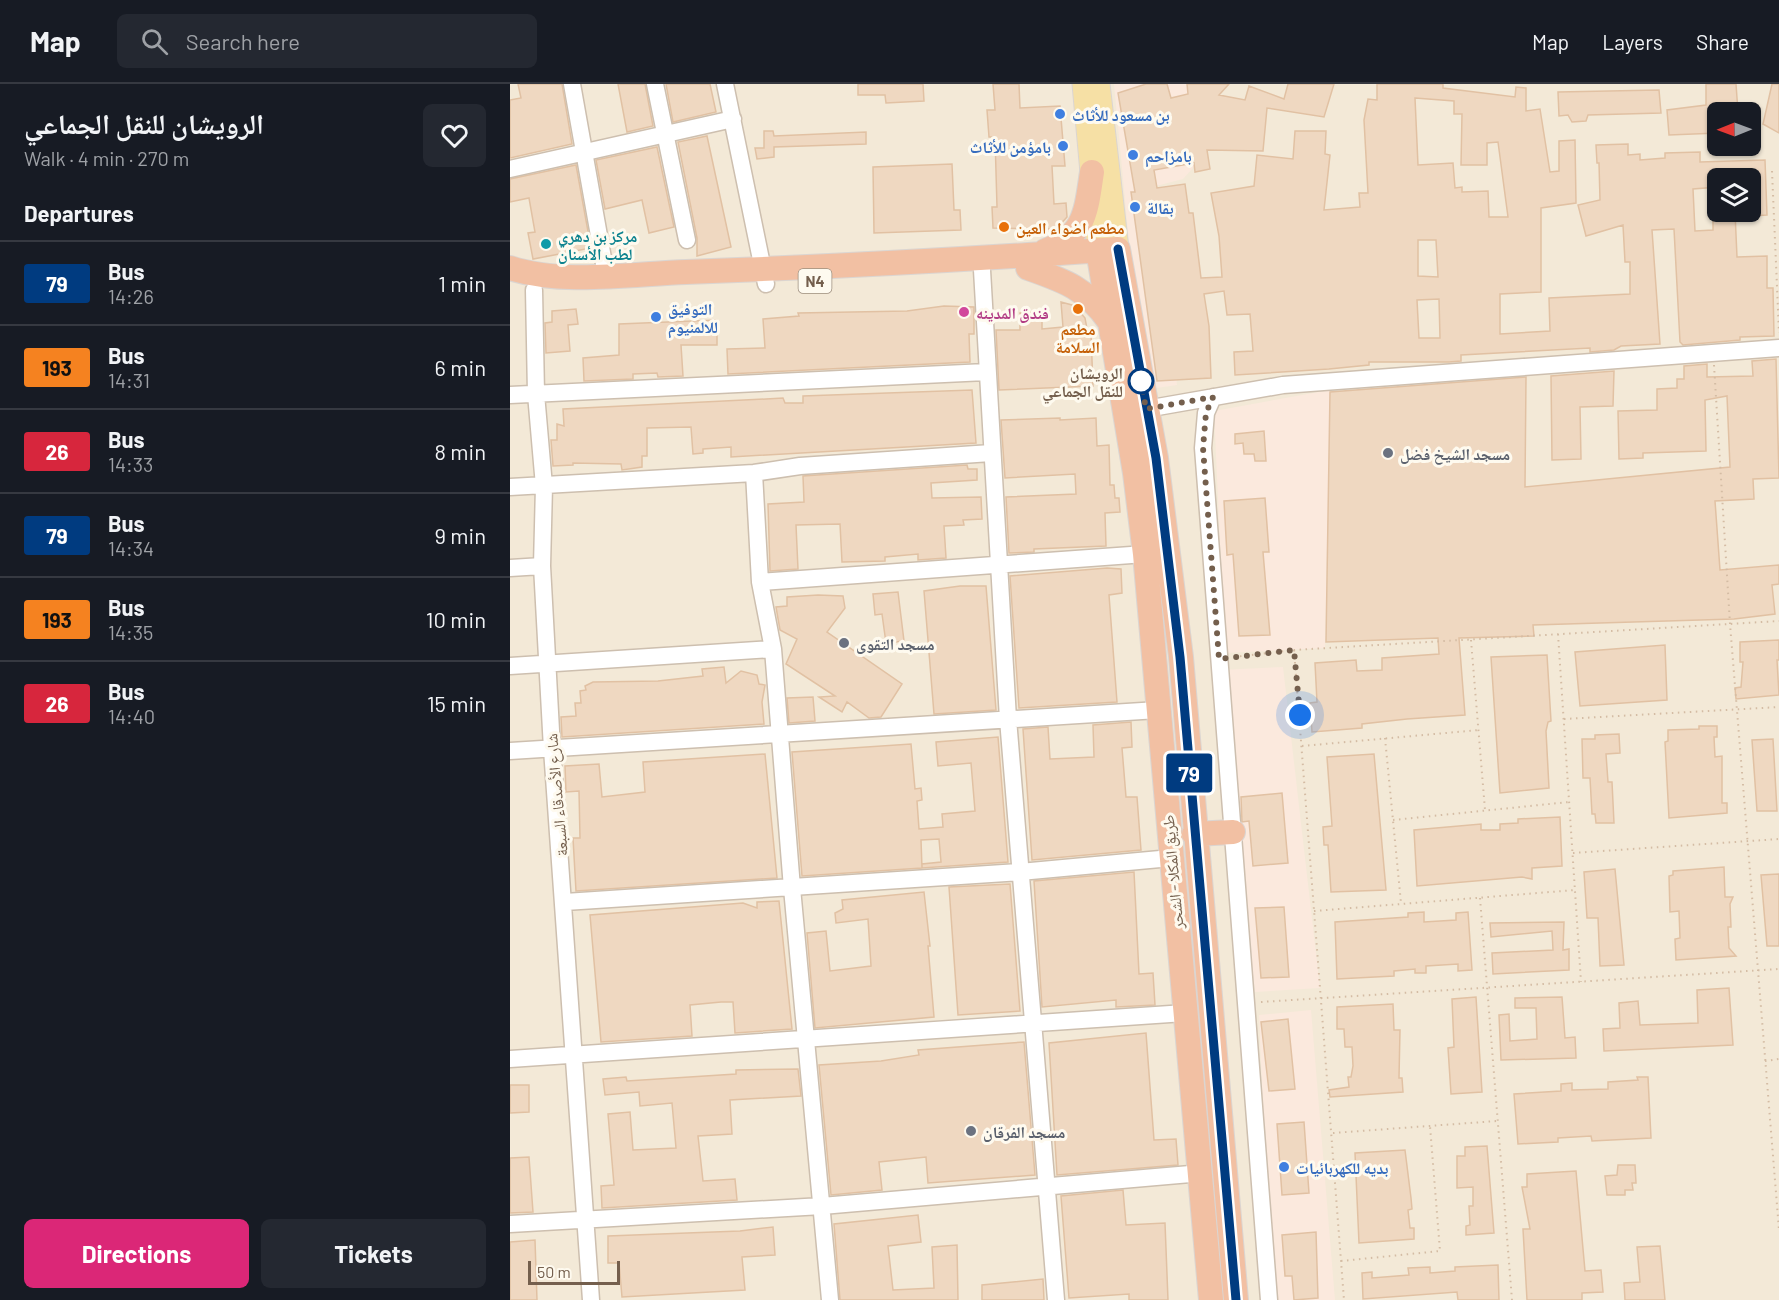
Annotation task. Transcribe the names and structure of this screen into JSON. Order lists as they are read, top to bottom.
{
  "streets": {
    "highway": ["N4", "طريق المكلا - الشحر"],
    "street": ["شارع الأصدقاء السبعة"]
  },
  "crossings": [
    ["N4", "شارع الأصدقاء السبعة"],
    ["N4", "طريق المكلا - الشحر"]
  ],
  "places": [
    "بن مسعود للأثاث",
    "بامؤمن للأثاث",
    "بامزاحم",
    "بقالة",
    "مطعم اضواء العين",
    "مركز بن دهري لطب الأسنان",
    "مطعم السلامة",
    "فندق المدينه",
    "التوفيق للالمنيوم",
    "الرويشان للنقل الجماعي",
    "مسجد الشيخ فضل",
    "مسجد التقوى",
    "مسجد الفرقان",
    "بديه للكهربائيات"
  ],
  "lines": ["bus line 79"],
  "scale_bar": "50 m",
  "north": "left",
  "page": {
    "header": "Map",
    "search": "Search here",
    "nav": ["Map", "Layers", "Share"],
    "heading": [
      ["الرويشان للنقل الجماعي", "Walk · 4 min · 270 m"],
      "Departures"
    ],
    "on_map": "79",
    "list": [
      {
        "mark": "79",
        "name": "Bus",
        "note": "14:26",
        "value": "1 min"
      },
      {
        "mark": "193",
        "name": "Bus",
        "note": "14:31",
        "value": "6 min"
      },
      {
        "mark": "26",
        "name": "Bus",
        "note": "14:33",
        "value": "8 min"
      },
      {
        "mark": "79",
        "name": "Bus",
        "note": "14:34",
        "value": "9 min"
      },
      {
        "mark": "193",
        "name": "Bus",
        "note": "14:35",
        "value": "10 min"
      },
      {
        "mark": "26",
        "name": "Bus",
        "note": "14:40",
        "value": "15 min"
      }
    ],
    "buttons": ["Directions", "Tickets"],
    "scale": "50 m"
  }
}
